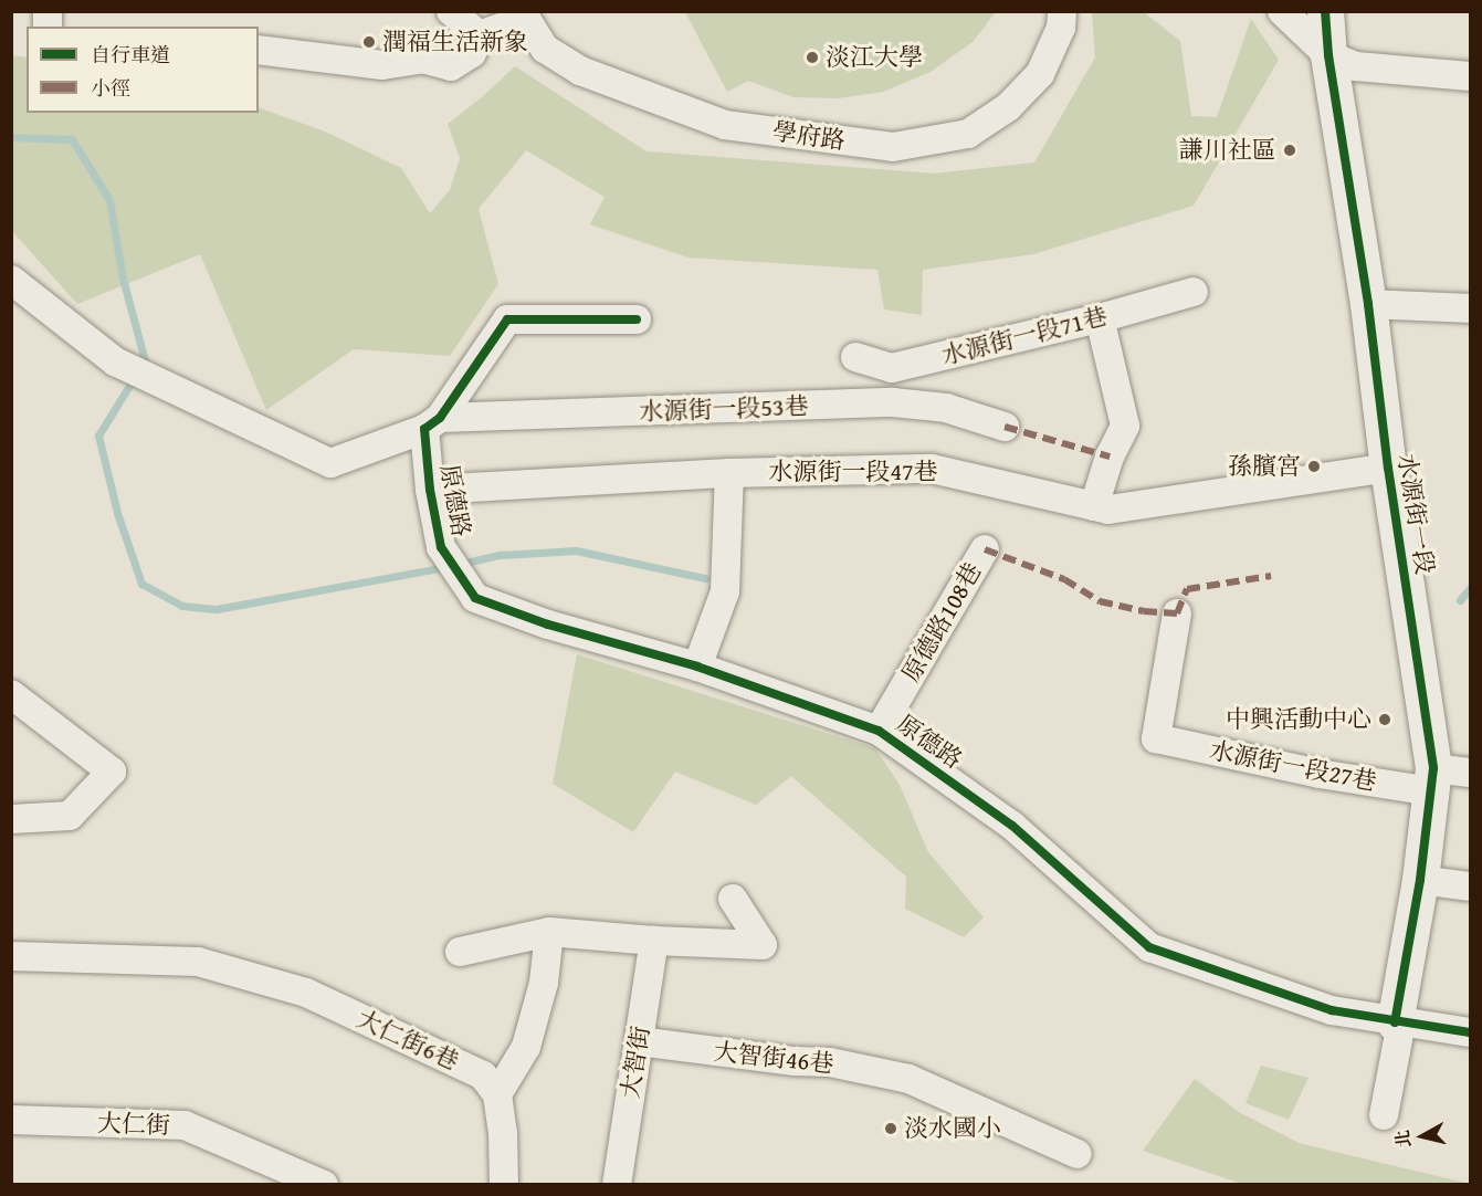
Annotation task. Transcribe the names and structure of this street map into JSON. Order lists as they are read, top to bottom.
{
  "streets": {
    "street": [
      "學府路",
      "水源街一段71巷",
      "水源街一段53巷",
      "水源街一段47巷",
      "原德路",
      "水源街一段",
      "原德路108巷",
      "水源街一段27巷",
      "大仁街6巷",
      "大智街46巷",
      "大智街",
      "大仁街"
    ]
  },
  "crossings": [
    ["水源街一段53巷", "原德路"],
    ["水源街一段47巷", "原德路"],
    ["水源街一段47巷", "水源街一段"],
    ["原德路", "水源街一段"],
    ["原德路", "原德路108巷"],
    ["水源街一段", "水源街一段27巷"],
    ["大智街46巷", "大智街"]
  ],
  "places": [
    "潤福生活新象",
    "淡江大學",
    "謙川社區",
    "孫臏宮",
    "中興活動中心",
    "淡水國小"
  ],
  "legend": ["自行車道", "小徑"],
  "north": "left"
}
